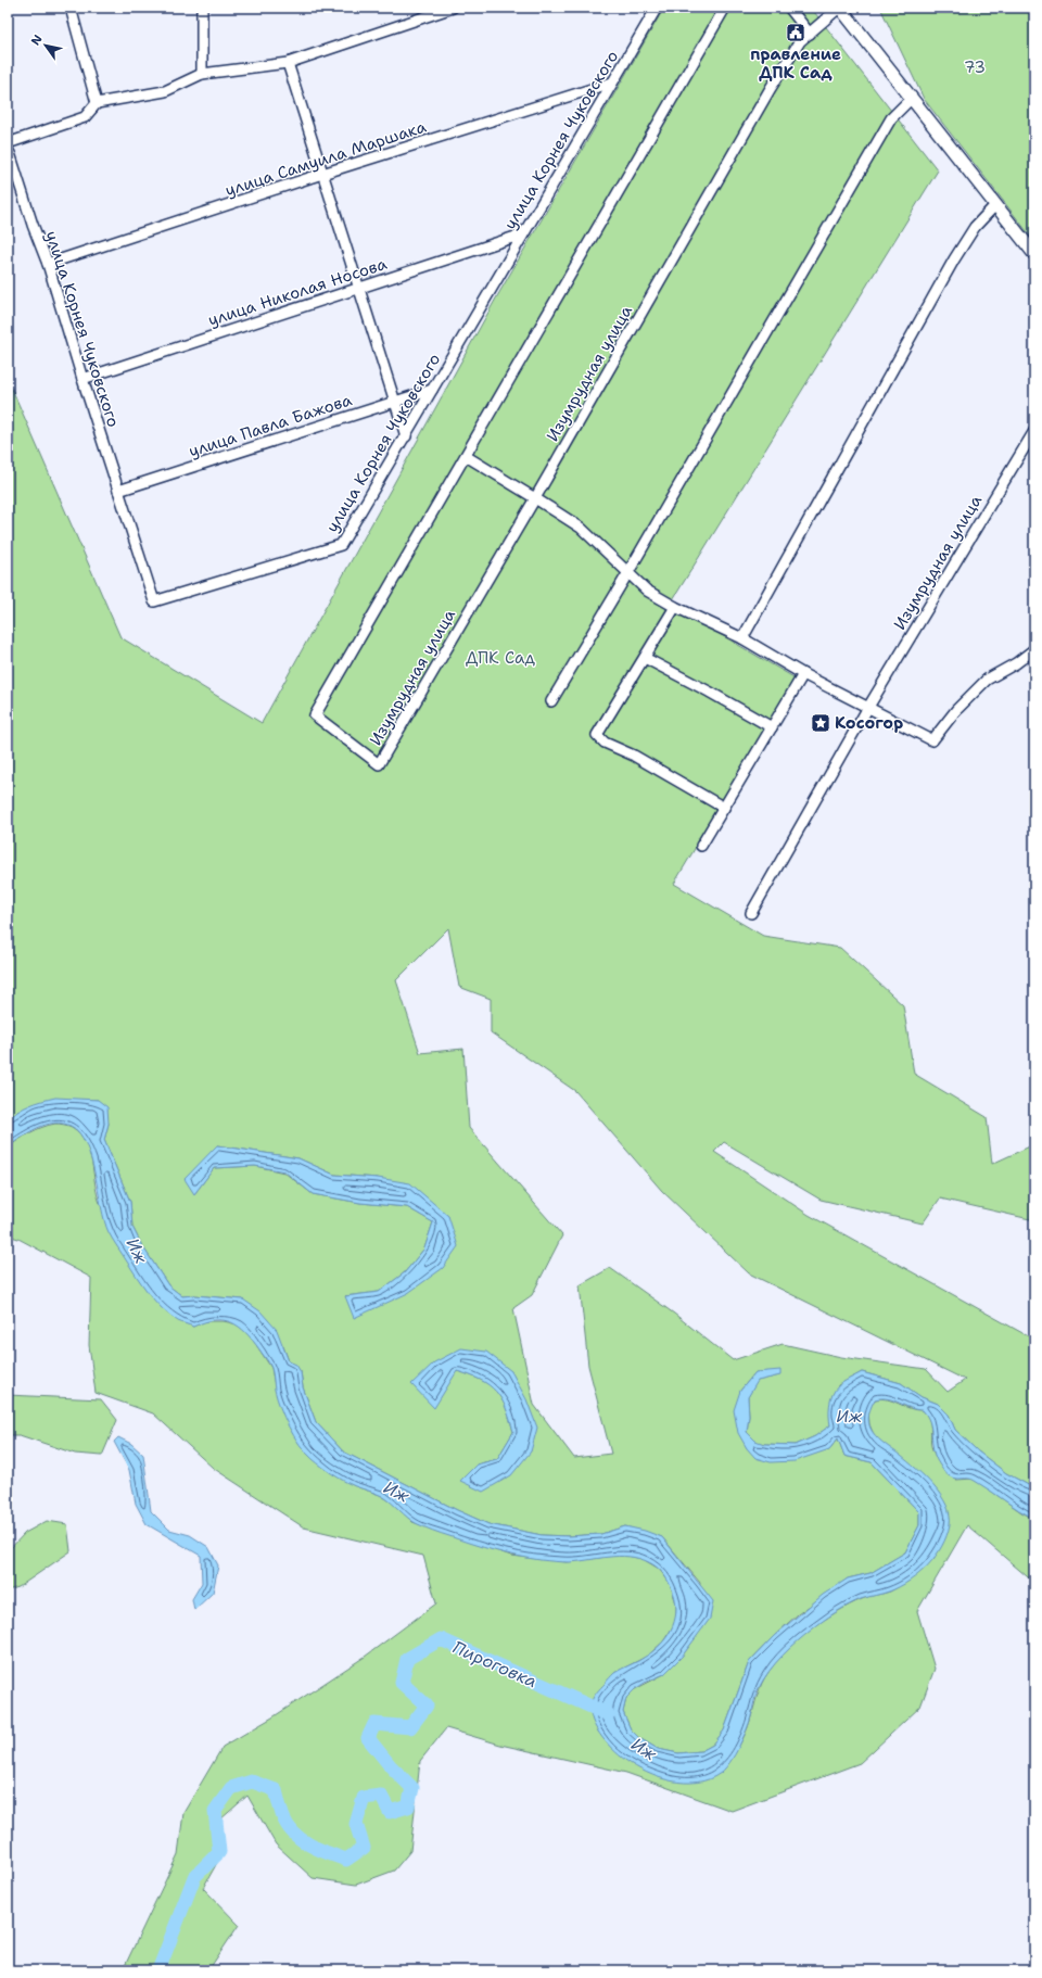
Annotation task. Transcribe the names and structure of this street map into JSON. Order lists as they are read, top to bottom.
{
  "streets": {
    "street": [
      "улица Корнея Чуковского",
      "улица Самуила Маршака",
      "улица Николая Носова",
      "Изумрудная улица",
      "улица Павла Бажова"
    ]
  },
  "crossings": [
    ["улица Корнея Чуковского", "улица Самуила Маршака"],
    ["улица Корнея Чуковского", "улица Николая Носова"],
    ["улица Корнея Чуковского", "улица Павла Бажова"]
  ],
  "water": ["Иж", "Пироговка"],
  "parks": ["73", "ДПК Сад"],
  "places": {
    "public building": ["правление ДПК Сад"],
    "place": ["Косогор"]
  },
  "north": "top left"
}
